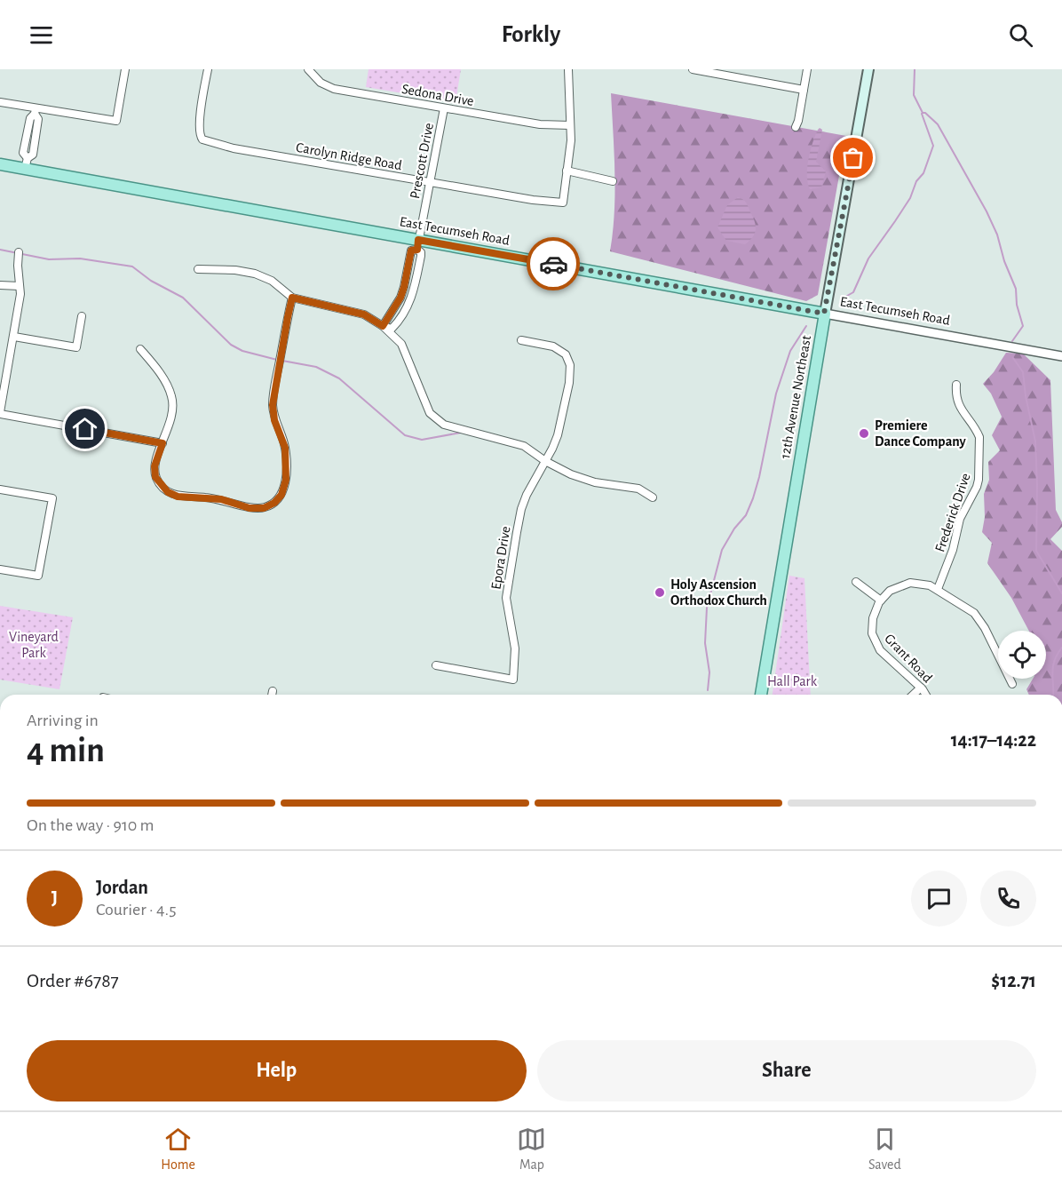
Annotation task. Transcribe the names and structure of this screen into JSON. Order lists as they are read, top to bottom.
{
  "streets": {
    "main road": ["East Tecumseh Road", "12th Avenue Northeast"],
    "street": [
      "Sedona Drive",
      "Carolyn Ridge Road",
      "Prescott Drive",
      "Frederick Drive",
      "Epora Drive",
      "Grant Road"
    ]
  },
  "crossings": [
    ["Sedona Drive", "Prescott Drive"],
    ["Carolyn Ridge Road", "Prescott Drive"],
    ["Prescott Drive", "East Tecumseh Road"],
    ["East Tecumseh Road", "12th Avenue Northeast"]
  ],
  "parks": ["Vineyard Park", "Hall Park"],
  "places": ["Premiere Dance Company", "Holy Ascension Orthodox Church"],
  "page": {
    "header": "Forkly",
    "heading": ["4 min", "Arriving in", "14:17–14:22"],
    "panel": [
      "Jordan",
      "Courier · 4.5",
      "Order #6787",
      "$12.71"
    ],
    "bar": "On the way · 910 m",
    "round": "J",
    "buttons": ["Help", "Share"],
    "tabs": ["Home", "Map", "Saved"]
  }
}
